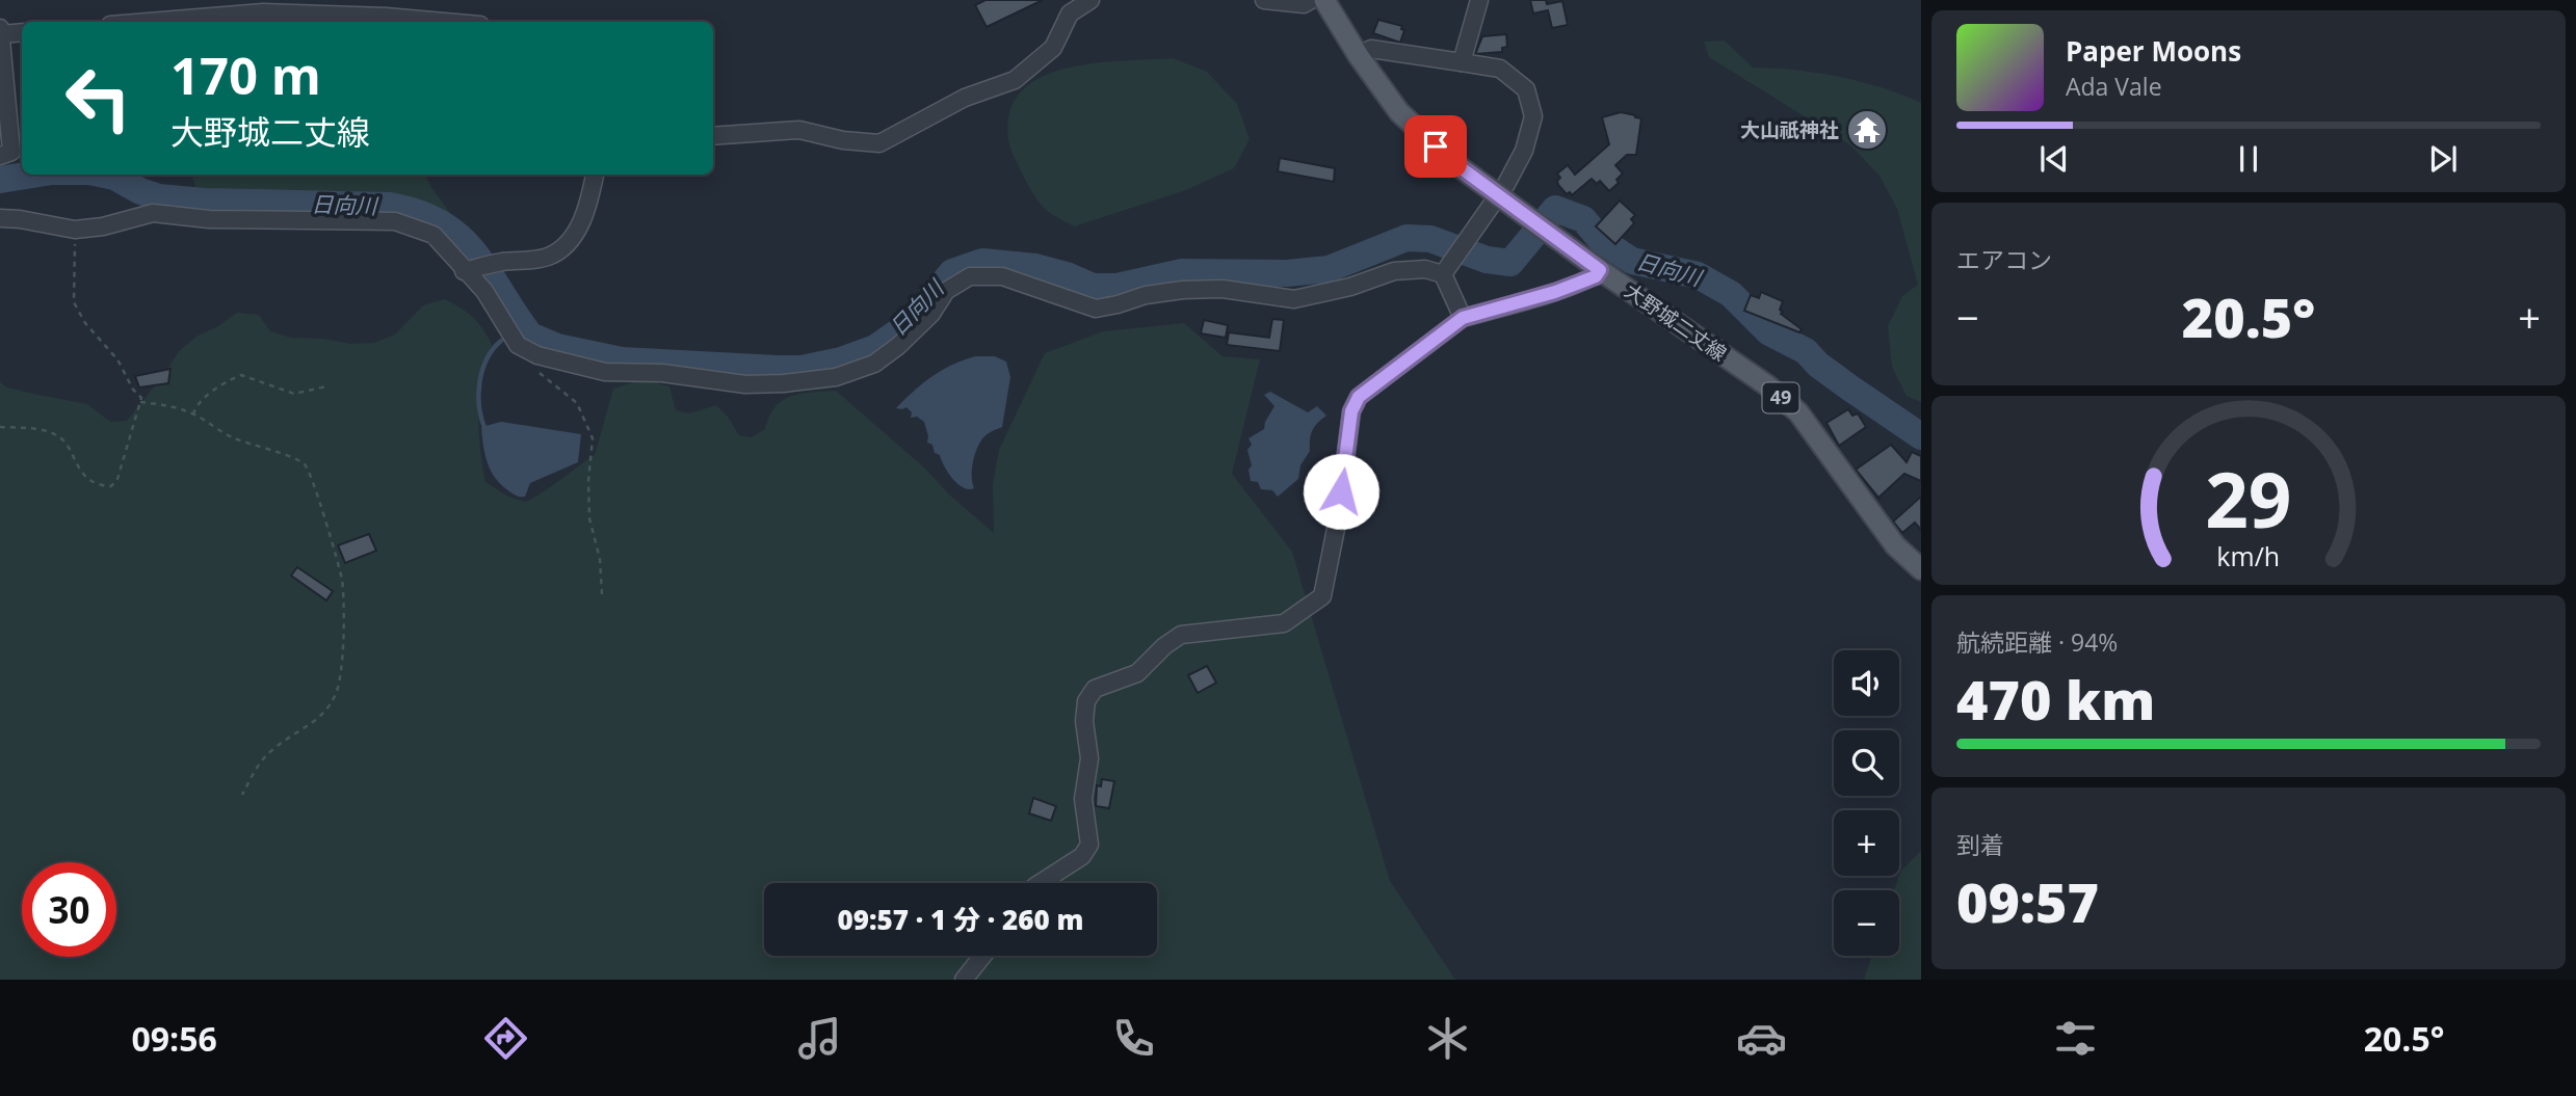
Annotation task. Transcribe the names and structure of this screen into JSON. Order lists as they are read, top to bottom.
{
  "streets": {
    "main road": ["大野城二丈線", "49"]
  },
  "water": ["日向川"],
  "places": {
    "temple": ["大山祇神社"]
  },
  "page": {
    "turn": ["170 m", "大野城二丈線"],
    "song": ["Paper Moons", "Ada Vale"],
    "tile": [
      "エアコン",
      ["航続距離 · 94%", "470 km"],
      ["到着", "09:57"]
    ],
    "heat": ["−", "20.5°", "+"],
    "map_buttons": ["+", "−"],
    "limit": "30",
    "trip": "09:57 · 1 分 · 260 m",
    "tabs": ["09:56", "20.5°"],
    "gauge": ["29", "km/h"]
  }
}
